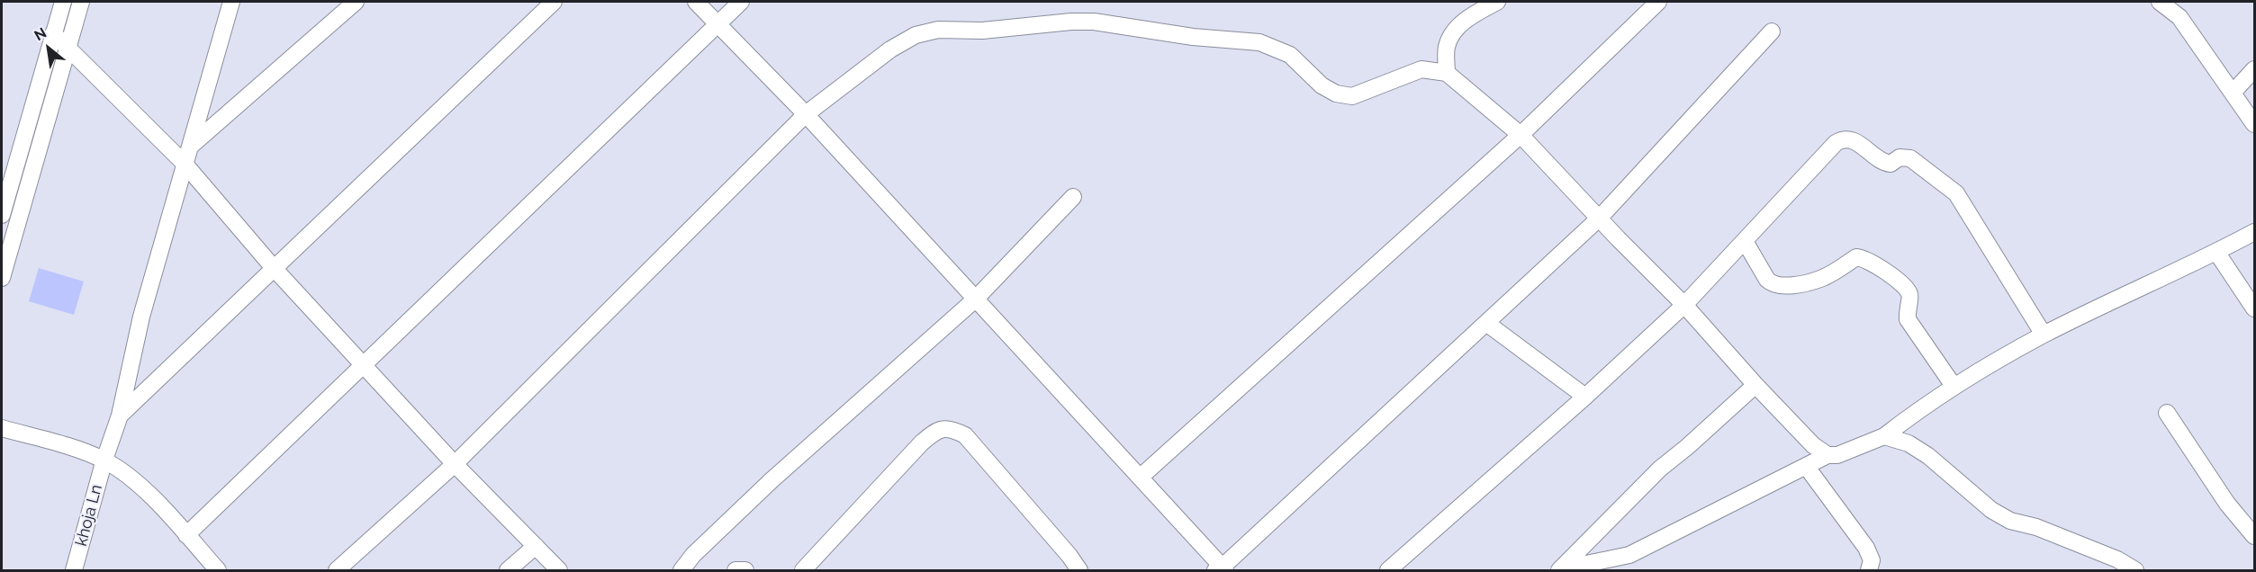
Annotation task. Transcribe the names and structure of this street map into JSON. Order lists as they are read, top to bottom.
{
  "streets": {
    "street": ["khoja Ln"]
  },
  "north": "top left"
}
